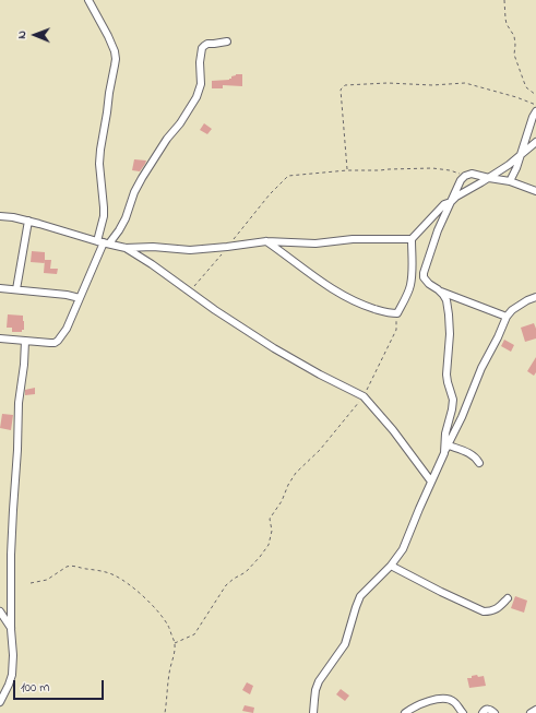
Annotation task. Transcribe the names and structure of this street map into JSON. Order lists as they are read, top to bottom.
{
  "scale_bar": "100 m",
  "north": "left"
}
